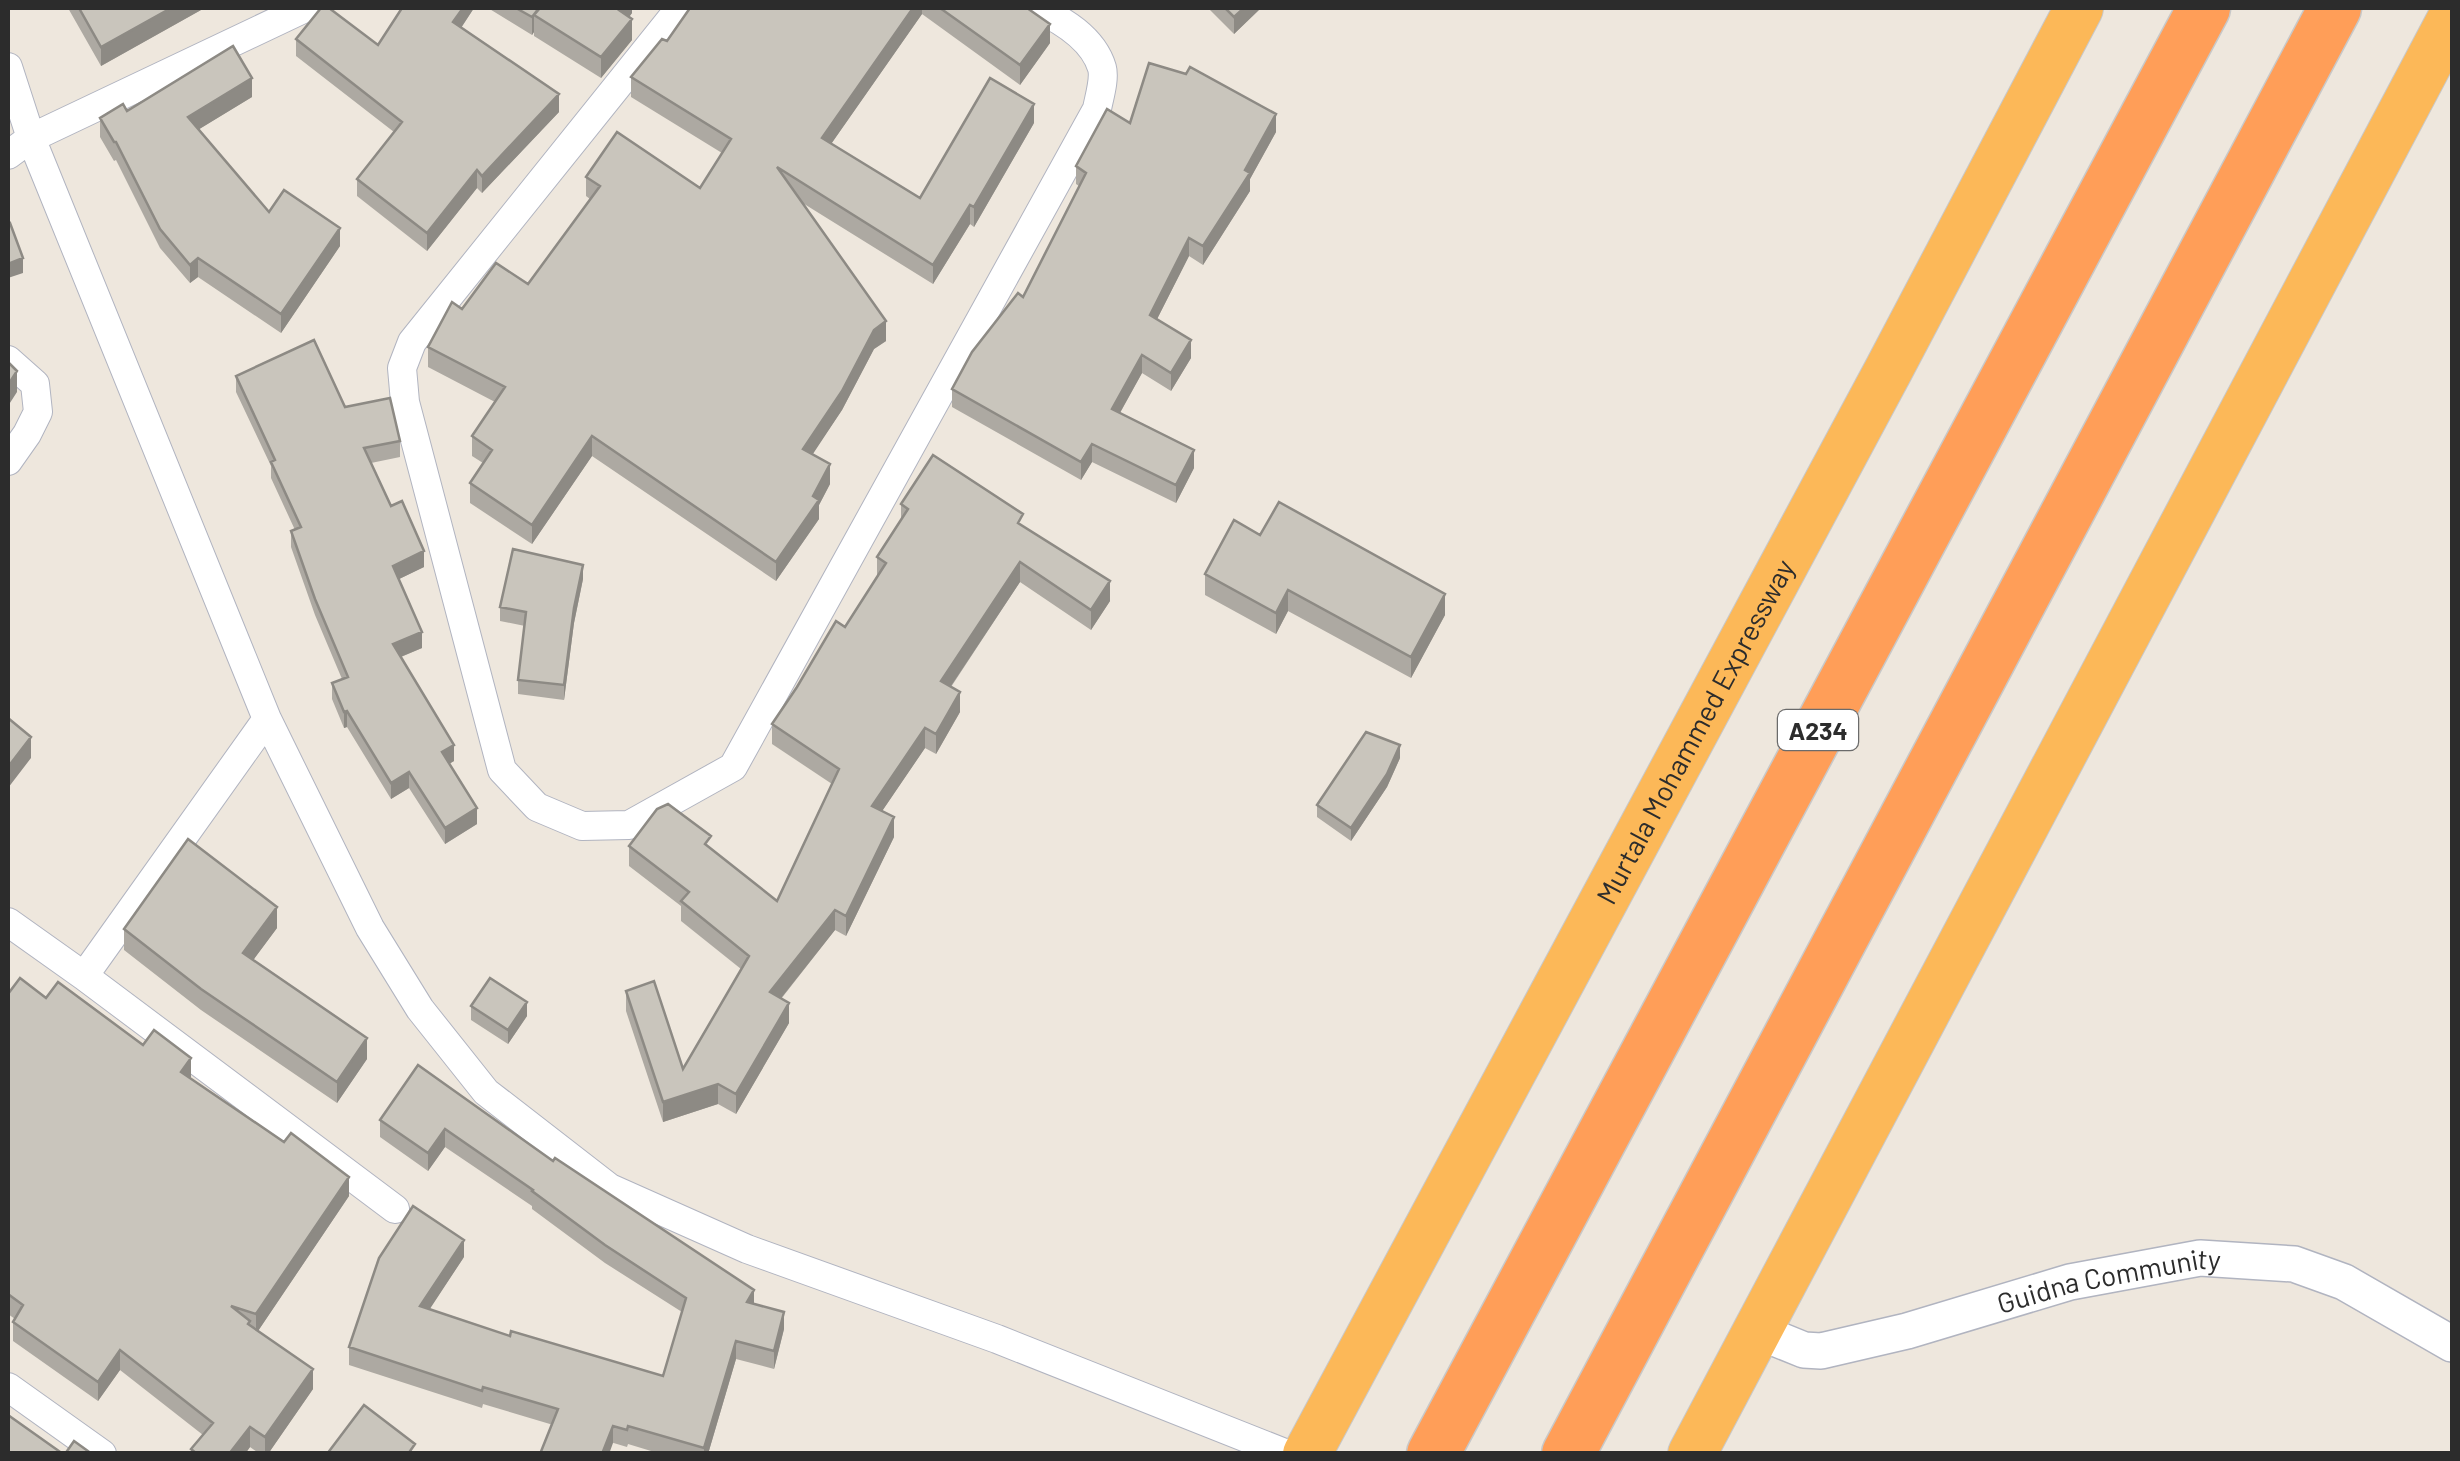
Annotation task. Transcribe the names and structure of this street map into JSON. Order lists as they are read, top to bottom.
{
  "streets": {
    "highway": ["A234", "Murtala Mohammed Expressway"],
    "street": ["Guidna Community"]
  }
}
